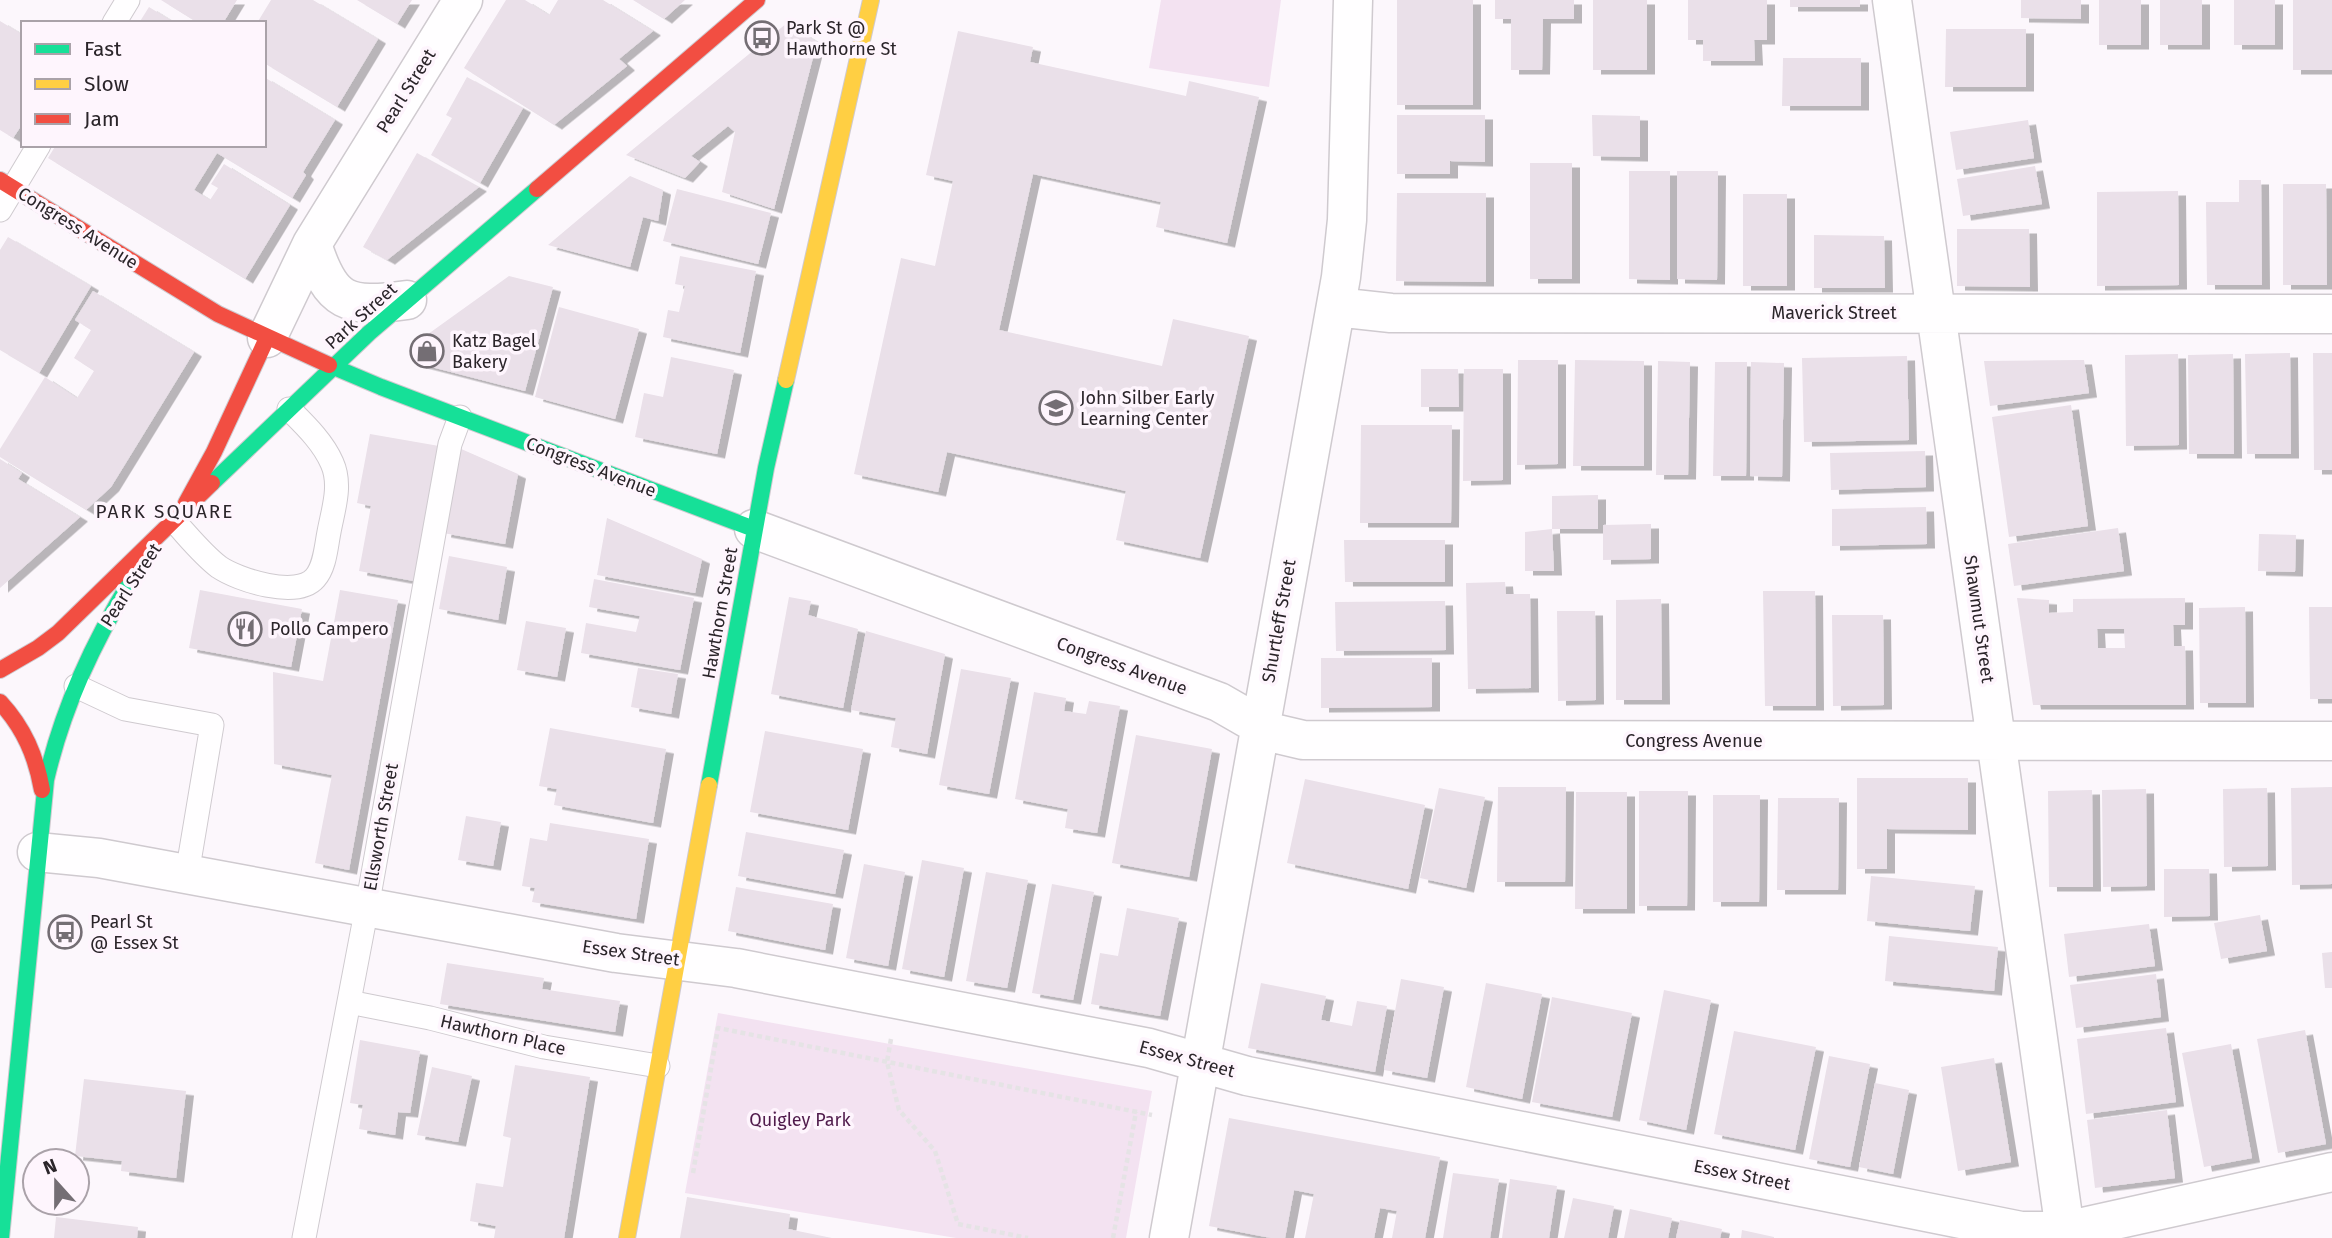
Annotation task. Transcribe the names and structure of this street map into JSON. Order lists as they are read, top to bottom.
{
  "streets": {
    "street": [
      "Pearl Street",
      "Congress Avenue",
      "Maverick Street",
      "Park Street",
      "Hawthorn Street",
      "Shawmut Street",
      "Shurtleff Street",
      "Essex Street"
    ],
    "lane": ["Ellsworth Street", "Hawthorn Place"]
  },
  "crossings": [
    ["Pearl Street", "Congress Avenue"],
    ["Pearl Street", "Park Street"],
    ["Pearl Street", "Essex Street"],
    ["Congress Avenue", "Park Street"],
    ["Congress Avenue", "Hawthorn Street"],
    ["Congress Avenue", "Shawmut Street"],
    ["Congress Avenue", "Shurtleff Street"],
    ["Congress Avenue", "Ellsworth Street"],
    ["Maverick Street", "Shawmut Street"],
    ["Maverick Street", "Shurtleff Street"],
    ["Hawthorn Street", "Essex Street"],
    ["Hawthorn Street", "Hawthorn Place"],
    ["Shawmut Street", "Essex Street"],
    ["Shurtleff Street", "Essex Street"],
    ["Ellsworth Street", "Essex Street"],
    ["Ellsworth Street", "Hawthorn Place"]
  ],
  "districts": ["PARK SQUARE"],
  "parks": ["Quigley Park"],
  "places": {
    "bus stop": ["Park St @ Hawthorne St", "Pearl St @ Essex St"],
    "shop": ["Katz Bagel Bakery"],
    "school or university": ["John Silber Early Learning Center"],
    "restaurant": ["Pollo Campero"]
  },
  "legend": ["Fast", "Slow", "Jam"],
  "north": "top"
}
